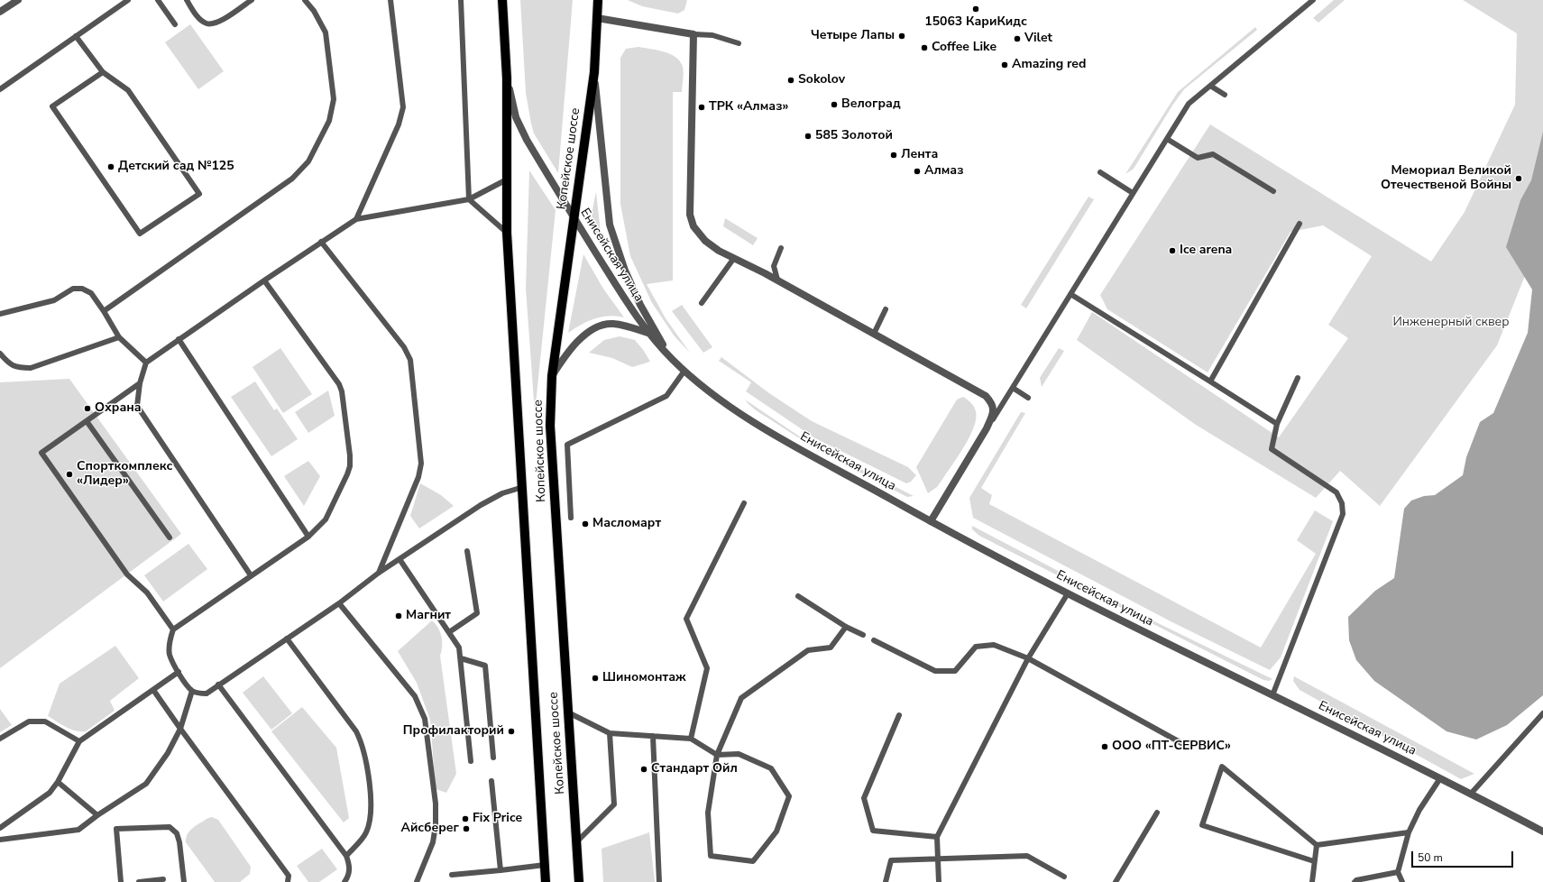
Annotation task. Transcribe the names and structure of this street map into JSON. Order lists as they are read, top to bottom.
{
  "streets": {
    "main road": ["Копейское шоссе"],
    "street": ["Енисейская улица"]
  },
  "crossings": [
    ["Копейское шоссе", "Енисейская улица"]
  ],
  "parks": ["Инженерный сквер"],
  "places": [
    "15063 КариКидс",
    "Четыре Лапы",
    "Vilet",
    "Coffee Like",
    "Amazing red",
    "Sokolov",
    "Велоград",
    "ТРК «Алмаз»",
    "585 Золотой",
    "Лента",
    "Детский сад №125",
    "Алмаз",
    "Мемориал Великой Отечественой Войны",
    "Ice arena",
    "Охрана",
    "Спорткомплекс «Лидер»",
    "Масломарт",
    "Магнит",
    "Шиномонтаж",
    "Профилакторий",
    "ООО «ПТ-СЕРВИС»",
    "Стандарт Ойл",
    "Fix Price",
    "Айсберег"
  ],
  "scale_bar": "50 m"
}
